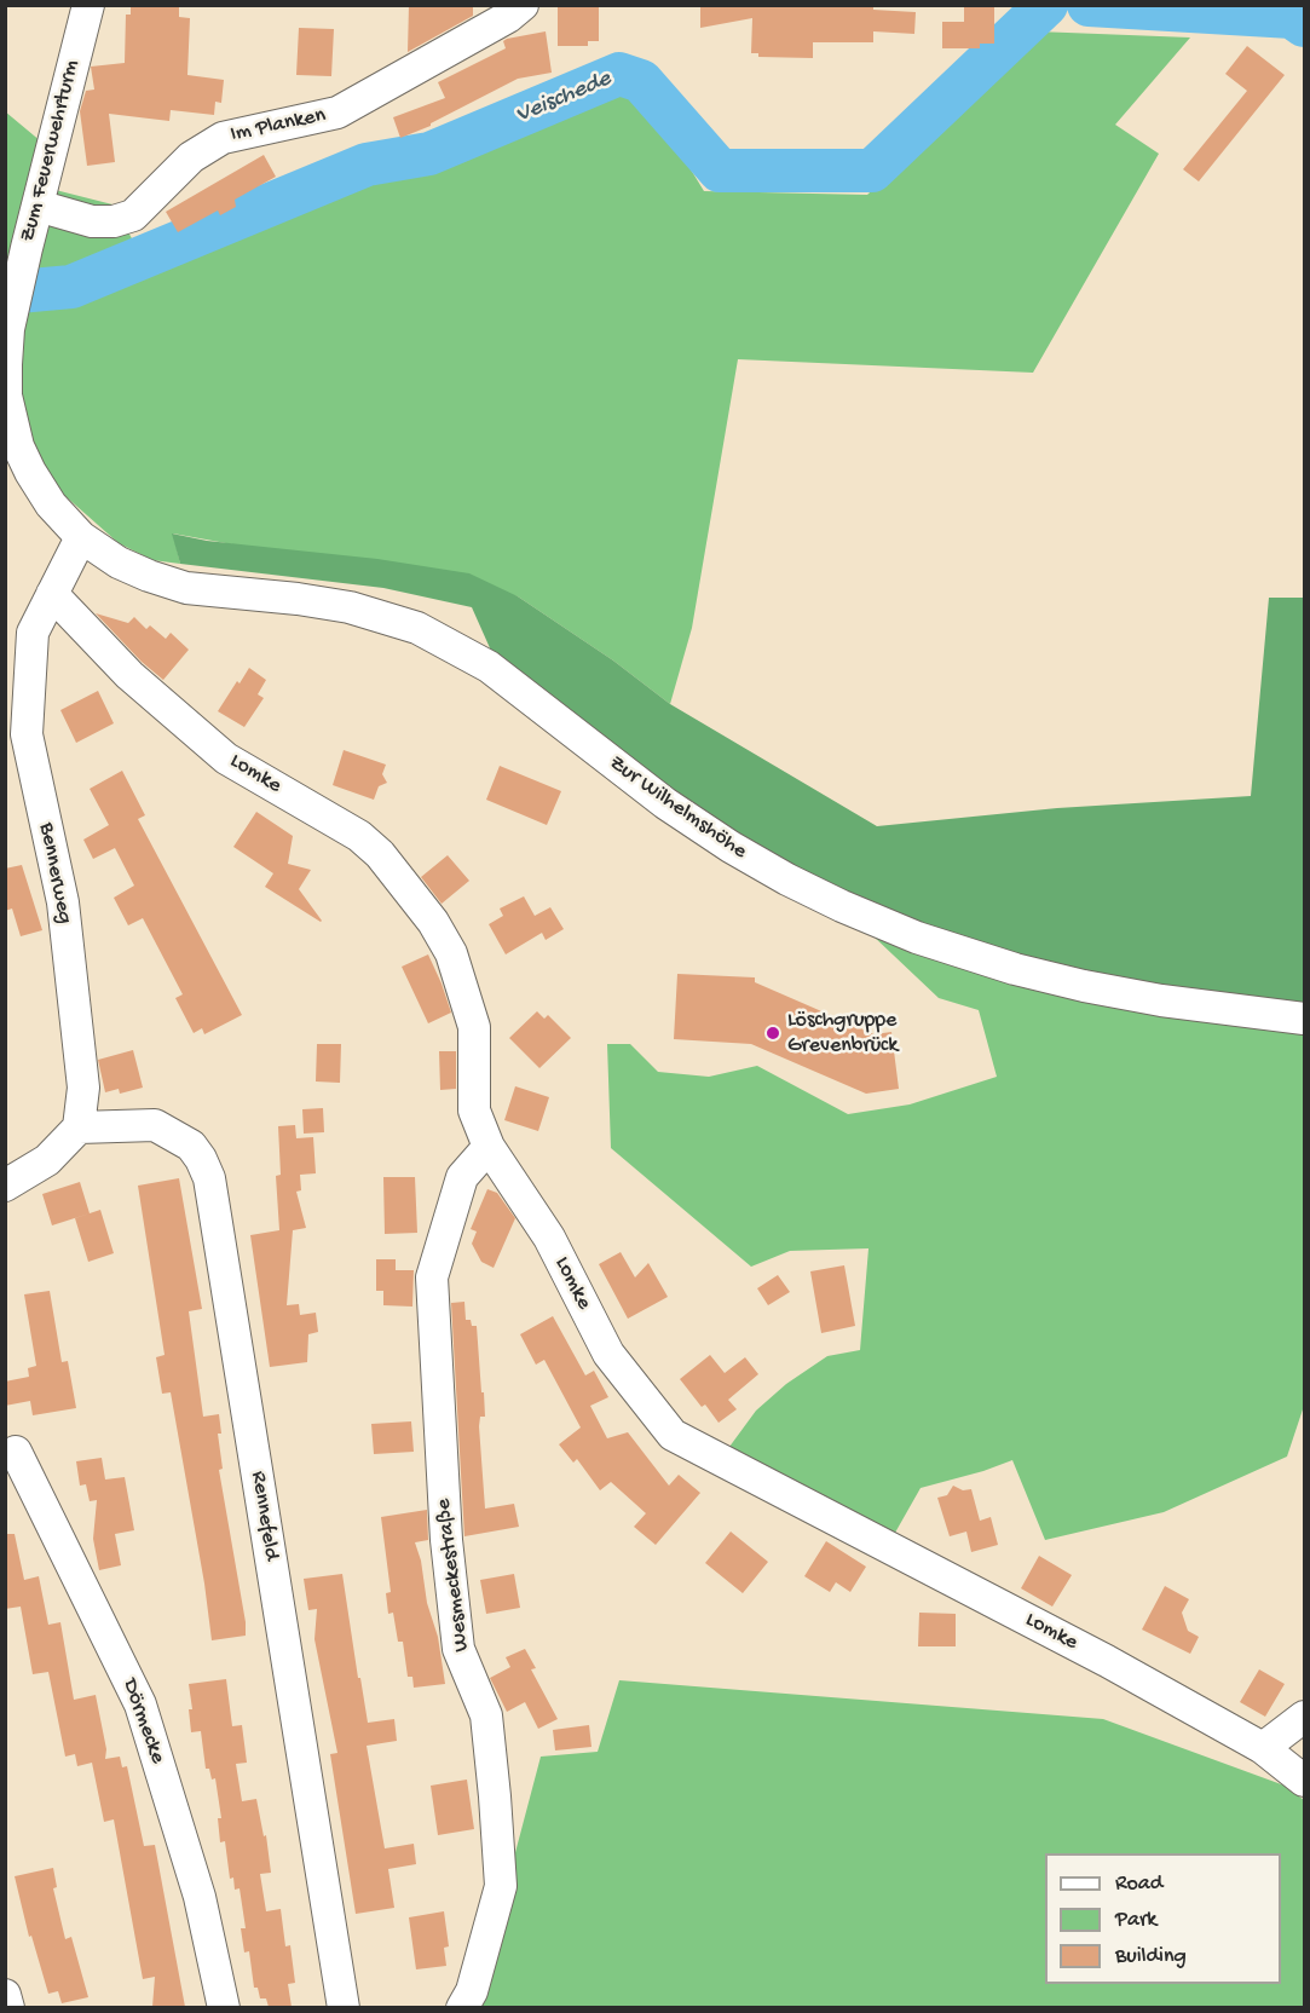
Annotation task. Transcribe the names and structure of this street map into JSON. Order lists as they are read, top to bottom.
{
  "streets": {
    "street": [
      "Im Planken",
      "Zum Feuerwehrturm",
      "Lomke",
      "Zur Wilhelmshöhe",
      "Bennerweg",
      "Rennefeld",
      "Wesmeckestraße",
      "Dörmecke"
    ]
  },
  "crossings": [
    ["Im Planken", "Zum Feuerwehrturm"],
    ["Zum Feuerwehrturm", "Zur Wilhelmshöhe"],
    ["Zum Feuerwehrturm", "Bennerweg"],
    ["Lomke", "Bennerweg"],
    ["Lomke", "Wesmeckestraße"],
    ["Zur Wilhelmshöhe", "Bennerweg"],
    ["Bennerweg", "Rennefeld"]
  ],
  "water": ["Veischede"],
  "places": ["Löschgruppe Grevenbrück"],
  "legend": ["Road", "Park", "Building"]
}
